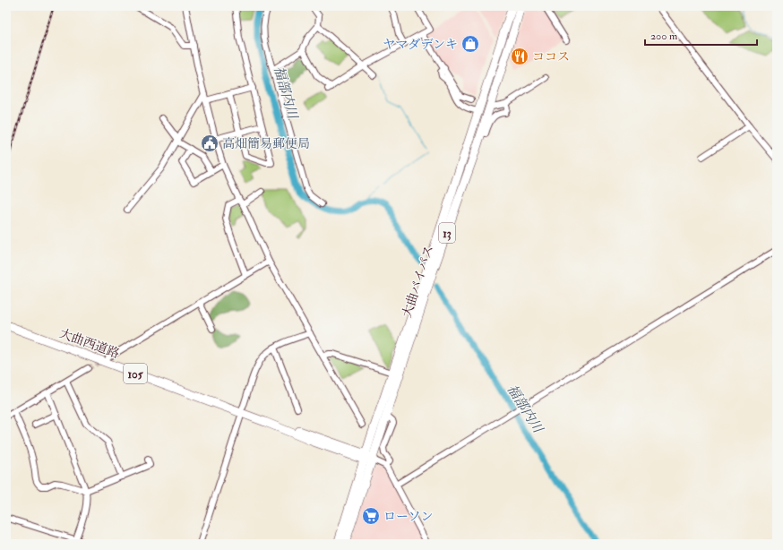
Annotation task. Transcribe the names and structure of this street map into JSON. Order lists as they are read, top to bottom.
{
  "streets": {
    "highway": [
      "13",
      "大曲バイパス",
      "大曲西道路",
      "105"
    ]
  },
  "crossings": [
    ["大曲バイパス", "大曲西道路"]
  ],
  "water": ["福部内川"],
  "places": {
    "shop": ["ヤマダデンキ"],
    "restaurant": ["ココス"],
    "public building": ["高畑簡易郵便局"],
    "supermarket": ["ローソン"]
  },
  "scale_bar": "200 m"
}
